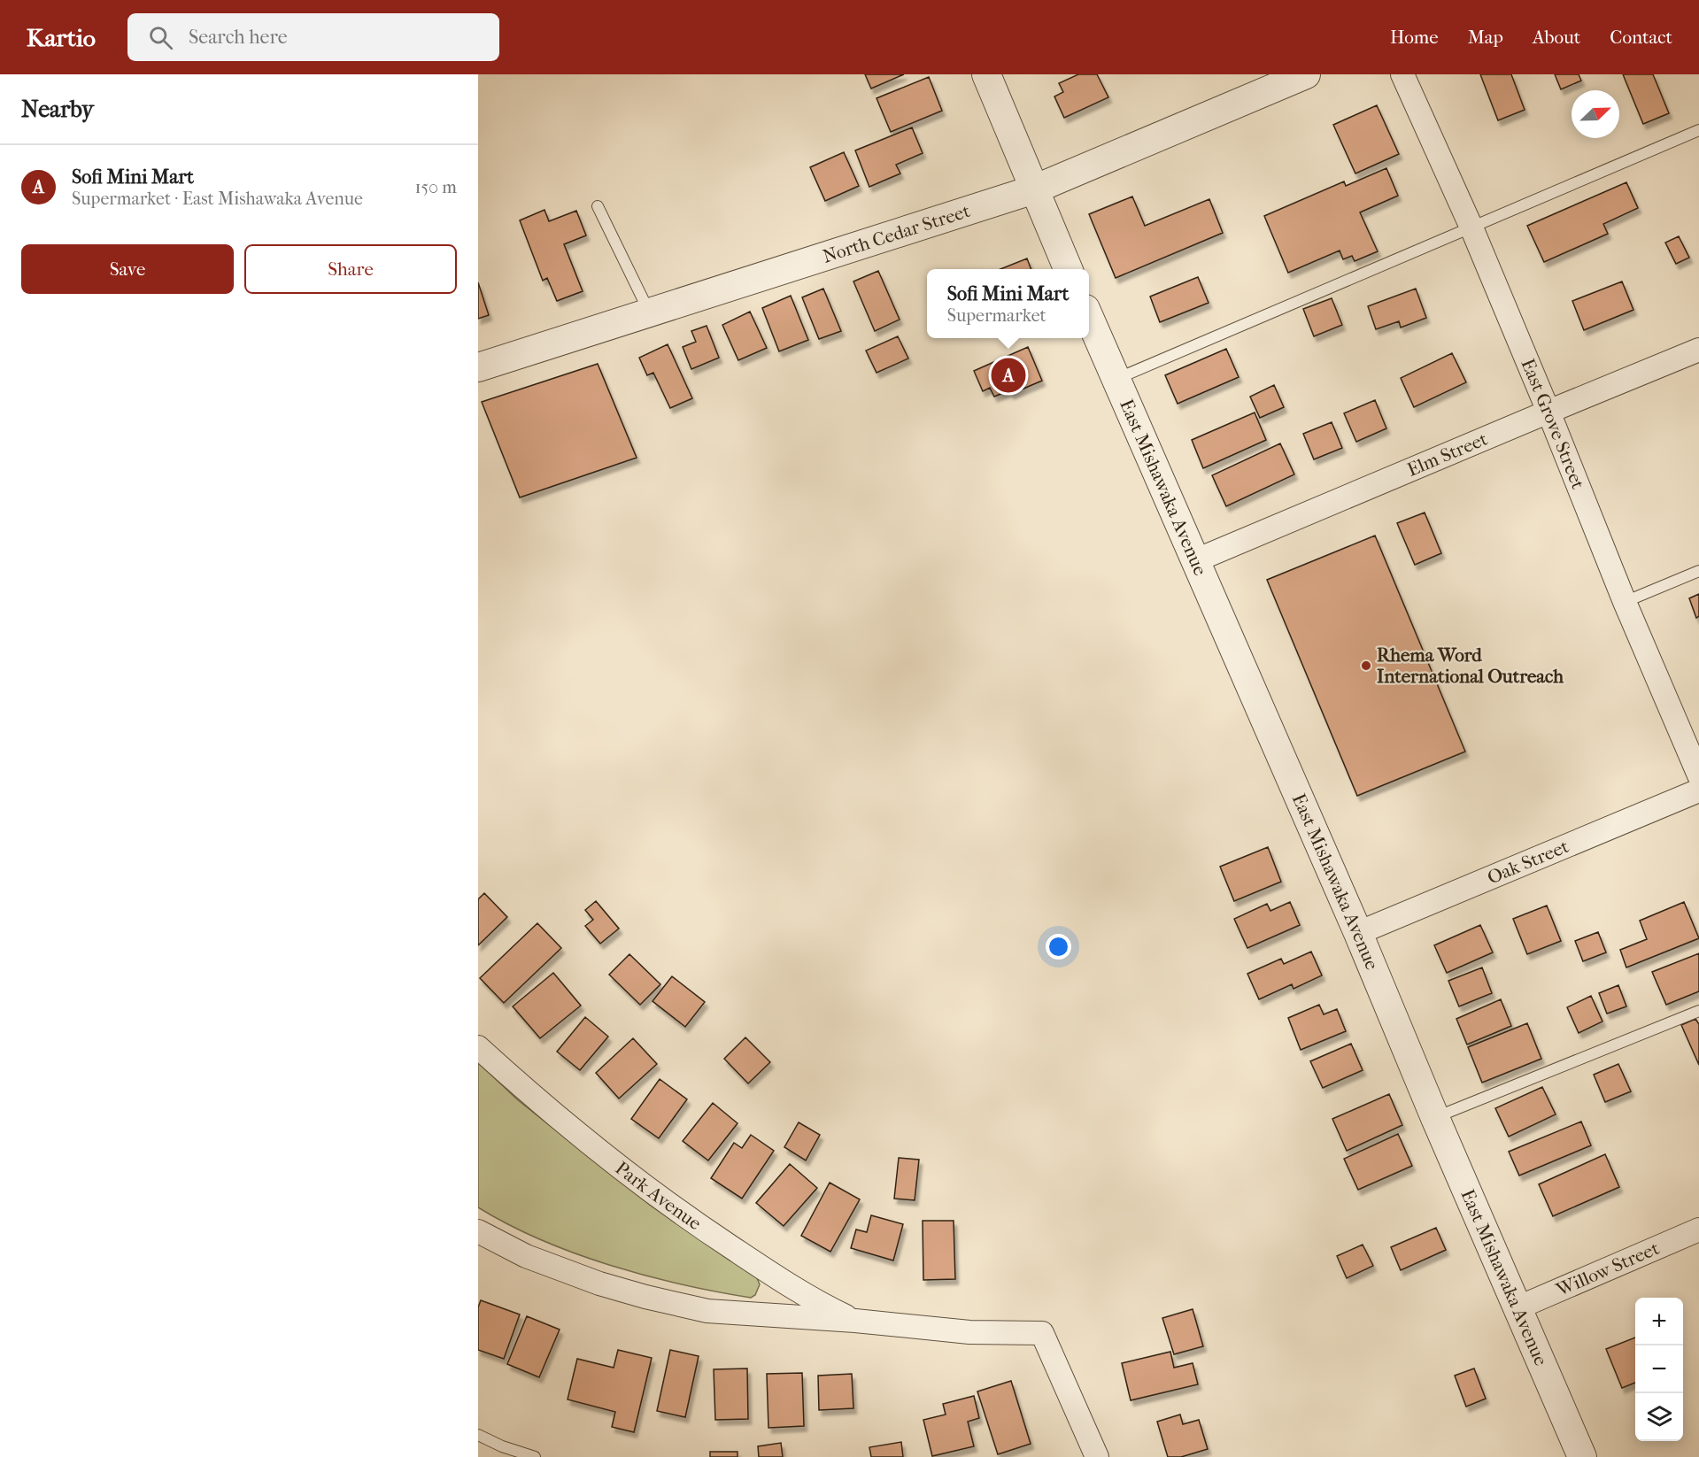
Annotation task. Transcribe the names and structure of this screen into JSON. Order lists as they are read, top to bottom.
{
  "streets": {
    "street": [
      "North Cedar Street",
      "East Grove Street",
      "Elm Street",
      "East Mishawaka Avenue",
      "Oak Street",
      "Park Avenue",
      "Willow Street"
    ]
  },
  "crossings": [
    ["East Grove Street", "Elm Street"],
    ["Elm Street", "East Mishawaka Avenue"],
    ["East Mishawaka Avenue", "Oak Street"],
    ["East Mishawaka Avenue", "Willow Street"]
  ],
  "places": ["Rhema Word International Outreach"],
  "north": "top right",
  "page": {
    "header": "Kartio",
    "search": "Search here",
    "nav": [
      "Home",
      "Map",
      "About",
      "Contact"
    ],
    "heading": "Nearby",
    "list": [
      {
        "mark": "A",
        "name": "Sofi Mini Mart",
        "note": "Supermarket · East Mishawaka Avenue",
        "value": "150 m"
      }
    ],
    "buttons": ["Save", "Share"],
    "popup": ["Sofi Mini Mart", "Supermarket"],
    "pins": "A",
    "map_buttons": ["+", "−"]
  }
}
